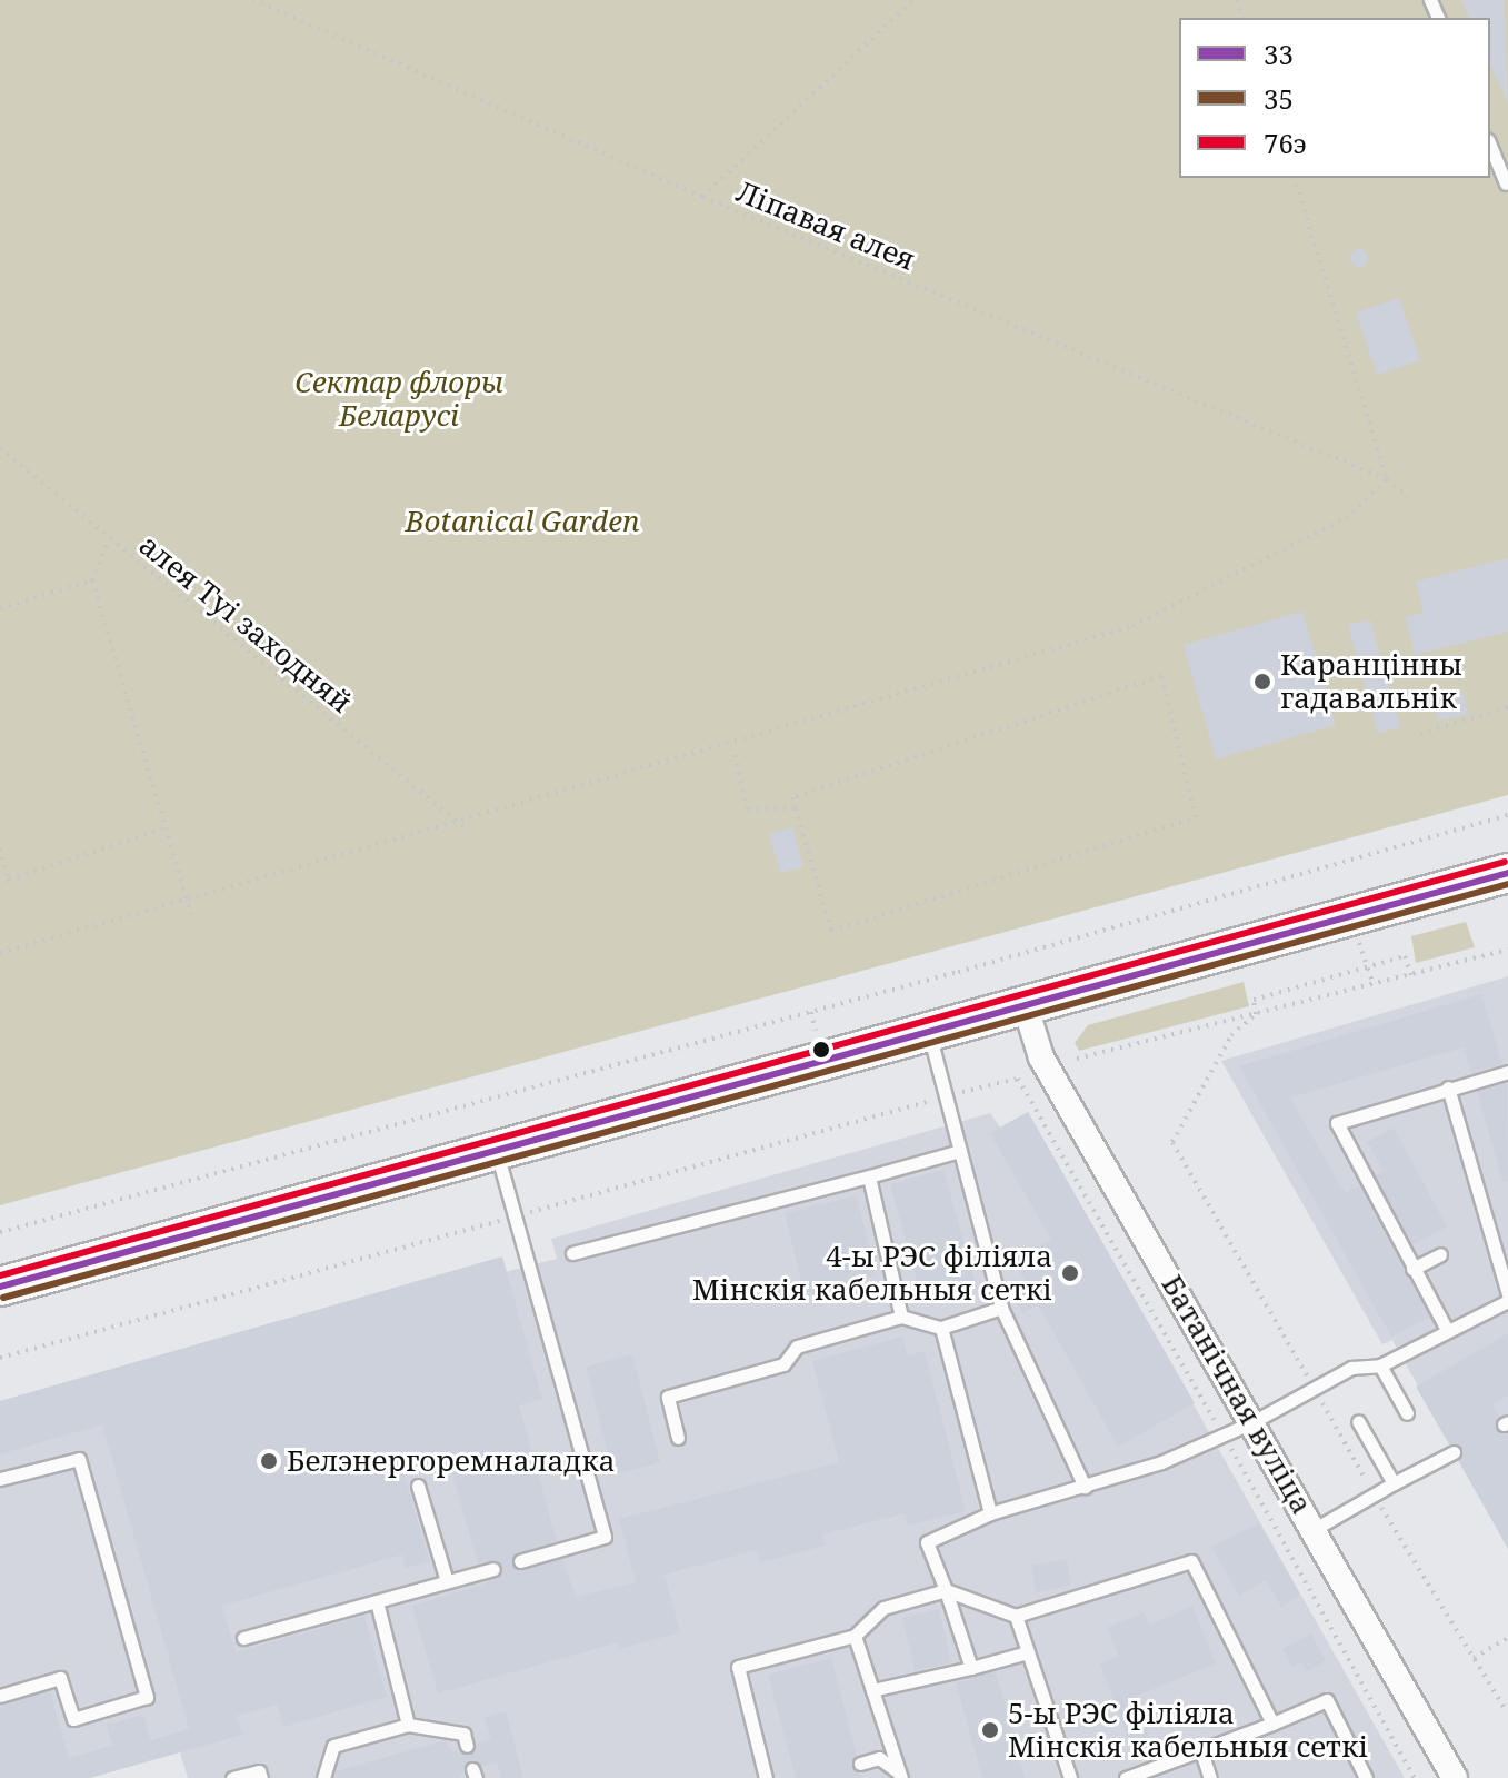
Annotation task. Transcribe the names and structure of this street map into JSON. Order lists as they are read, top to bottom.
{
  "streets": {
    "street": ["Батанічная вуліца"],
    "path": ["Ліпавая алея", "алея Туі заходняй"]
  },
  "parks": ["Сектар флоры Беларусі", "Botanical Garden"],
  "places": [
    "Каранцінны гадавальнік",
    "4-ы РЭС філіяла Мінскія кабельныя сеткі",
    "Белэнергоремналадка",
    "5-ы РЭС філіяла Мінскія кабельныя сеткі"
  ],
  "lines": ["transit line 76э", "transit line 33", "transit line 35"],
  "legend": ["33", "35", "76э"]
}
